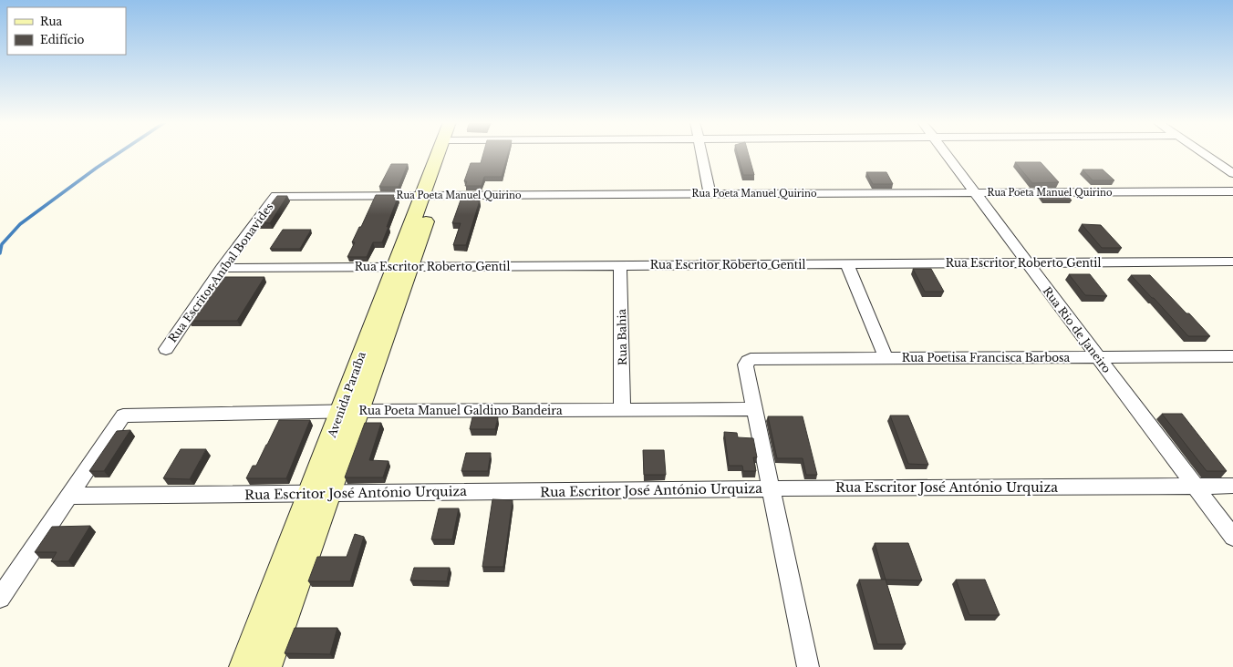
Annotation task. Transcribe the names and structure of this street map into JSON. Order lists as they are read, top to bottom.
{
  "streets": {
    "street": [
      "Rua Poeta Manuel Quirino",
      "Rua Escritor Roberto Gentil",
      "Rua Escritor Aníbal Bonavides",
      "Rua Rio de Janeiro",
      "Rua Bahia",
      "Rua Poetisa Francisca Barbosa",
      "Avenida Paraíba",
      "Rua Poeta Manuel Galdino Bandeira",
      "Rua Escritor José António Urquiza"
    ]
  },
  "crossings": [
    ["Rua Poeta Manuel Quirino", "Rua Escritor Aníbal Bonavides"],
    ["Rua Poeta Manuel Quirino", "Rua Rio de Janeiro"],
    ["Rua Poeta Manuel Quirino", "Avenida Paraíba"],
    ["Rua Escritor Roberto Gentil", "Rua Escritor Aníbal Bonavides"],
    ["Rua Escritor Roberto Gentil", "Rua Rio de Janeiro"],
    ["Rua Escritor Roberto Gentil", "Rua Bahia"],
    ["Rua Escritor Roberto Gentil", "Avenida Paraíba"],
    ["Rua Rio de Janeiro", "Rua Poetisa Francisca Barbosa"],
    ["Rua Rio de Janeiro", "Rua Escritor José António Urquiza"],
    ["Rua Bahia", "Rua Poeta Manuel Galdino Bandeira"],
    ["Rua Poetisa Francisca Barbosa", "Rua Poeta Manuel Galdino Bandeira"],
    ["Avenida Paraíba", "Rua Poeta Manuel Galdino Bandeira"],
    ["Avenida Paraíba", "Rua Escritor José António Urquiza"],
    ["Rua Poeta Manuel Galdino Bandeira", "Rua Escritor José António Urquiza"]
  ],
  "legend": ["Rua", "Edifício"]
}
